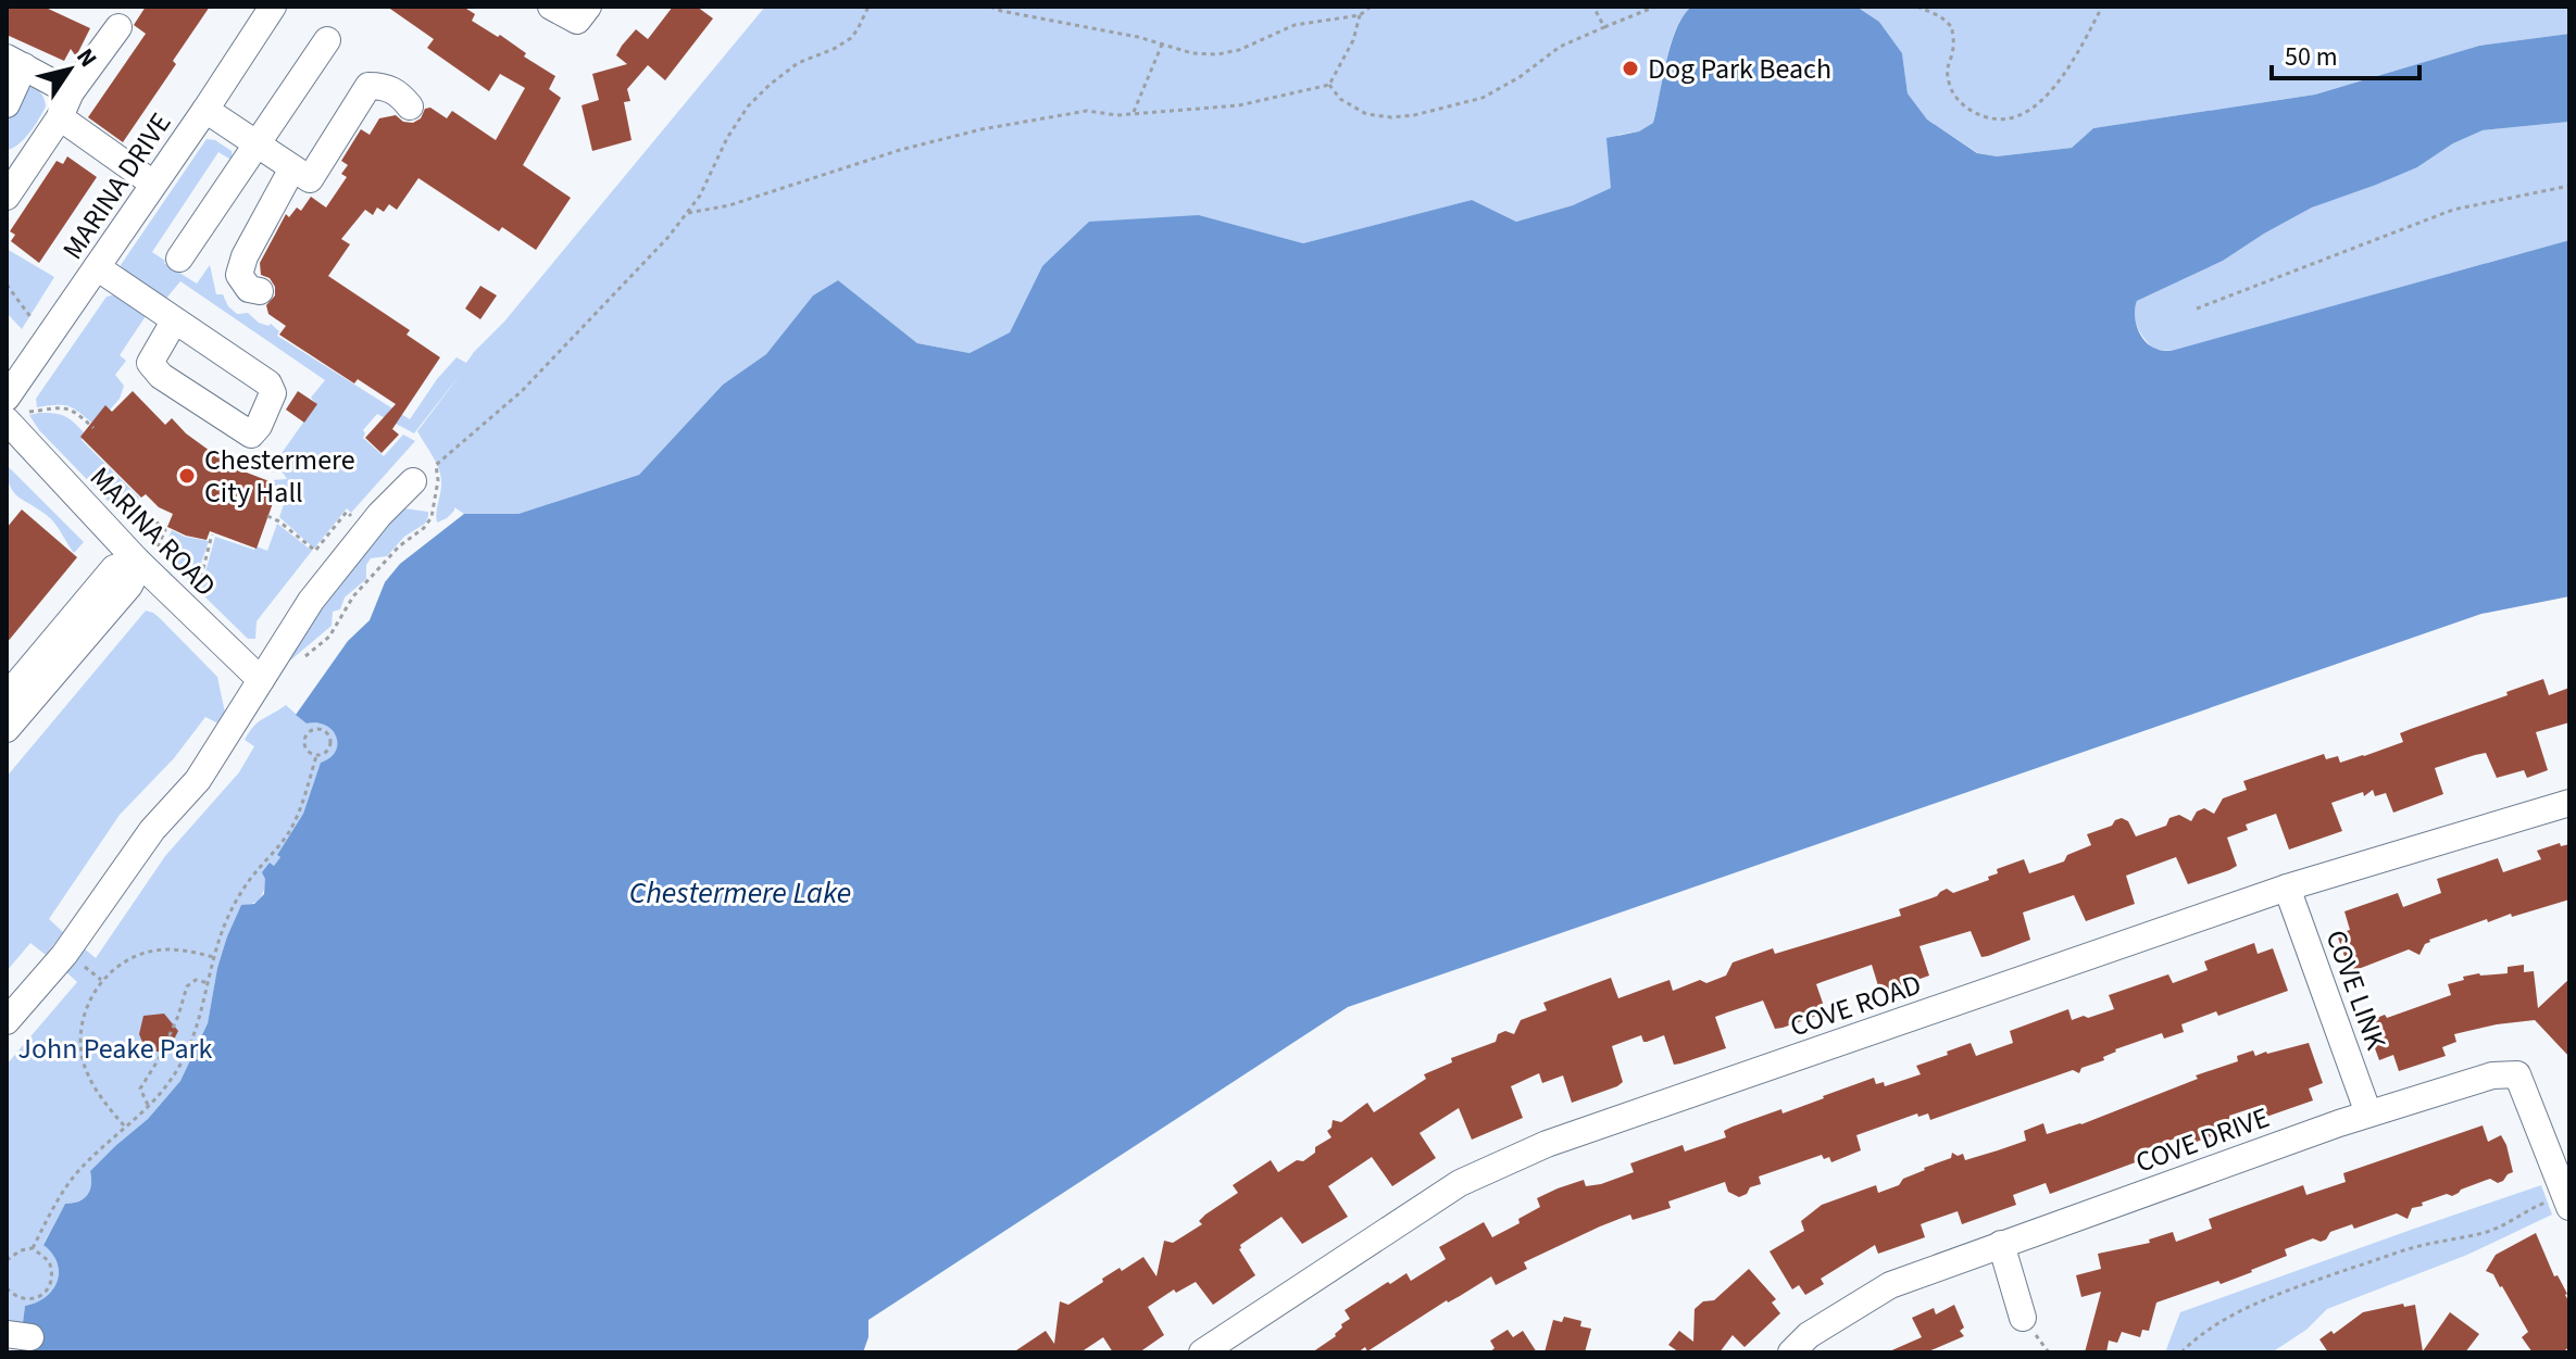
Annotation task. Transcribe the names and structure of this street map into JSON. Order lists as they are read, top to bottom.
{
  "streets": {
    "street": [
      "MARINA DRIVE",
      "MARINA ROAD",
      "COVE LINK",
      "COVE ROAD",
      "COVE DRIVE"
    ]
  },
  "crossings": [
    ["MARINA DRIVE", "MARINA ROAD"],
    ["COVE LINK", "COVE ROAD"],
    ["COVE LINK", "COVE DRIVE"]
  ],
  "water": ["Chestermere Lake"],
  "parks": ["John Peake Park"],
  "places": ["Dog Park Beach", "Chestermere City Hall"],
  "scale_bar": "50 m",
  "north": "top right"
}
